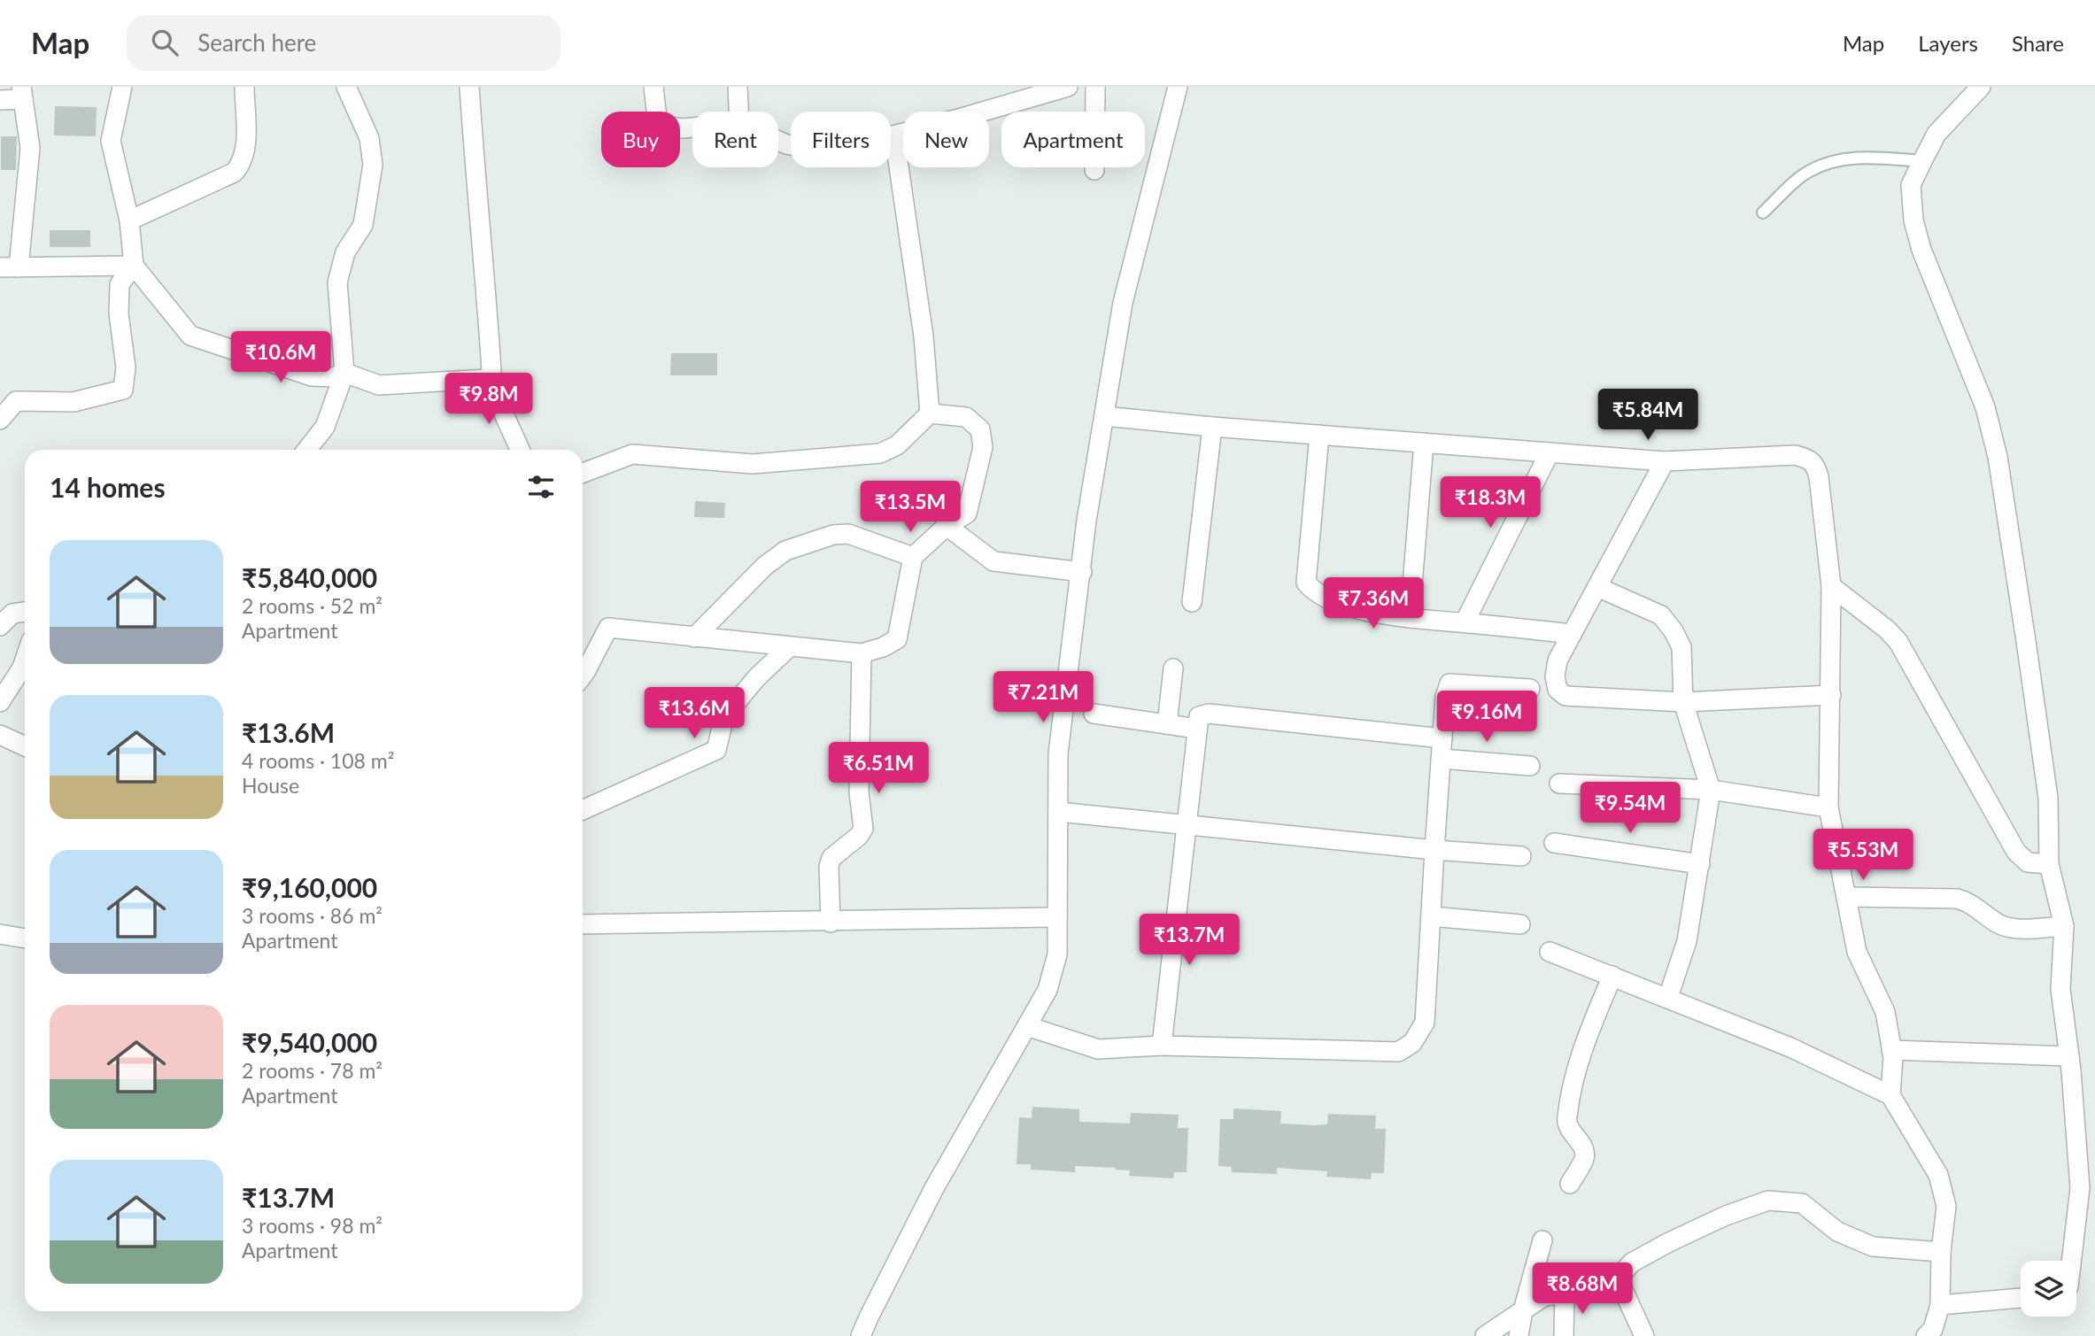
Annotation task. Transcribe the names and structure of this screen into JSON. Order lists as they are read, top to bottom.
{
  "page": {
    "header": "Map",
    "search": "Search here",
    "nav": ["Map", "Layers", "Share"],
    "chip": [
      "Buy",
      "Rent",
      "Filters",
      "New",
      "Apartment"
    ],
    "price": [
      "₹10.6M",
      "₹9.8M",
      "₹5.84M",
      "₹18.3M",
      "₹13.5M",
      "₹7.36M",
      "₹7.21M",
      "₹13.6M",
      "₹9.16M",
      "₹6.51M",
      "₹9.54M",
      "₹5.53M",
      "₹13.7M",
      "₹8.68M"
    ],
    "heading": "14 homes",
    "list": [
      {
        "name": "₹5,840,000",
        "note": "2 rooms · 52 m² · Apartment"
      },
      {
        "name": "₹13.6M",
        "note": "4 rooms · 108 m² · House"
      },
      {
        "name": "₹9,160,000",
        "note": "3 rooms · 86 m² · Apartment"
      },
      {
        "name": "₹9,540,000",
        "note": "2 rooms · 78 m² · Apartment"
      },
      {
        "name": "₹13.7M",
        "note": "3 rooms · 98 m² · Apartment"
      }
    ]
  }
}
